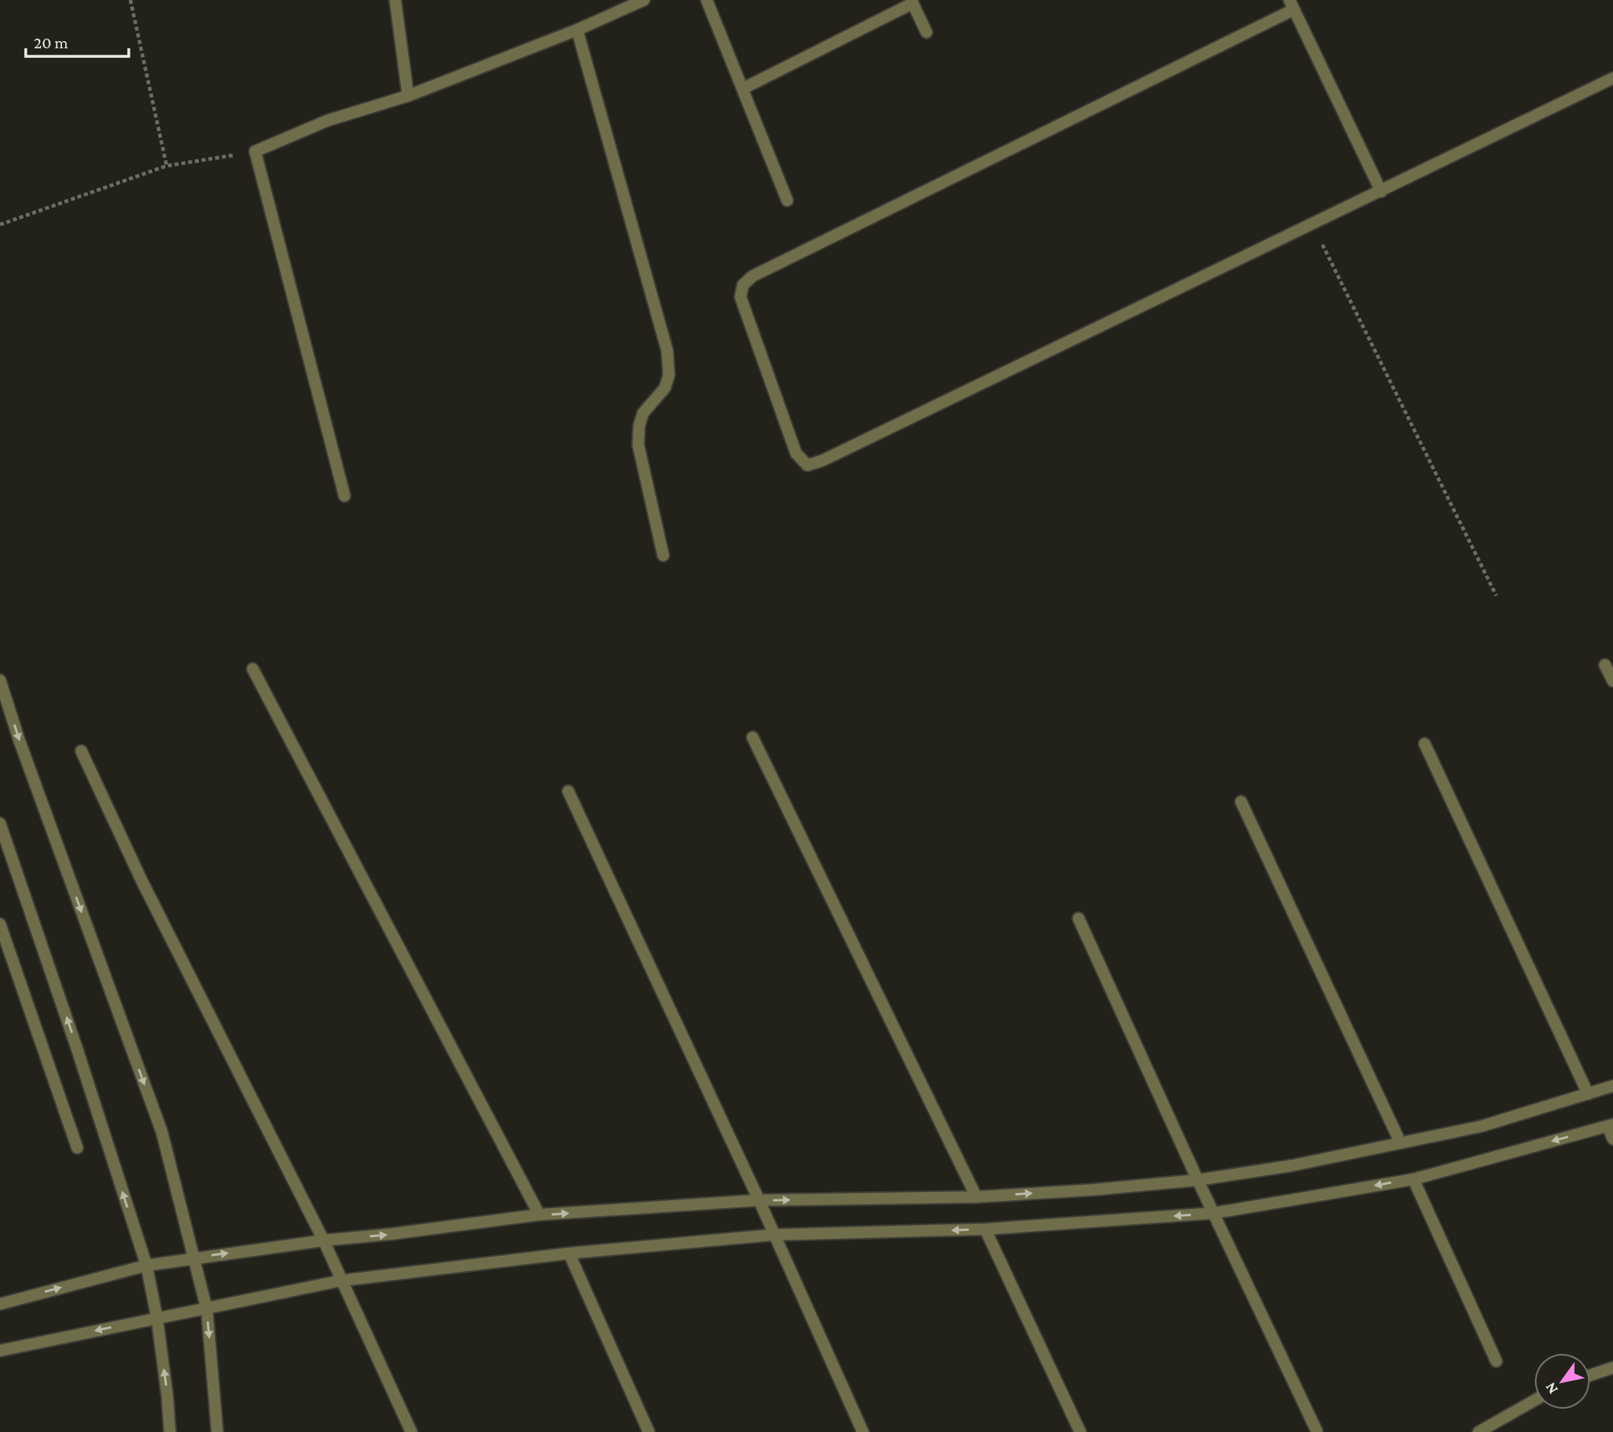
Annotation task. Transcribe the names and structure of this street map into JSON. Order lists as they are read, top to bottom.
{
  "scale_bar": "20 m",
  "north": "bottom left"
}
